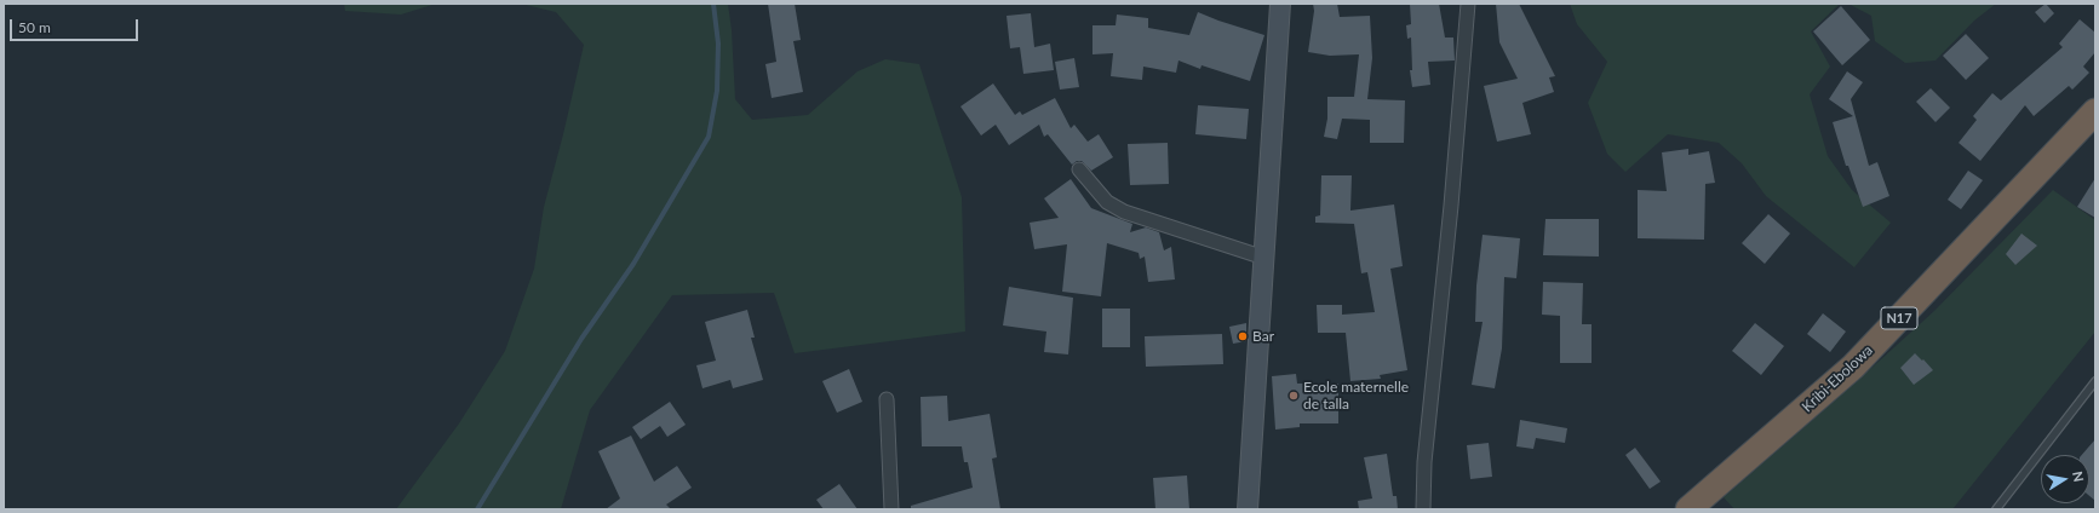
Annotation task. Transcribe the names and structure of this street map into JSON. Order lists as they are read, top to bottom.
{
  "streets": {
    "highway": ["N17", "Kribi-Ebolowa"]
  },
  "places": ["Bar", "Ecole maternelle de talla"],
  "scale_bar": "50 m",
  "north": "right"
}
